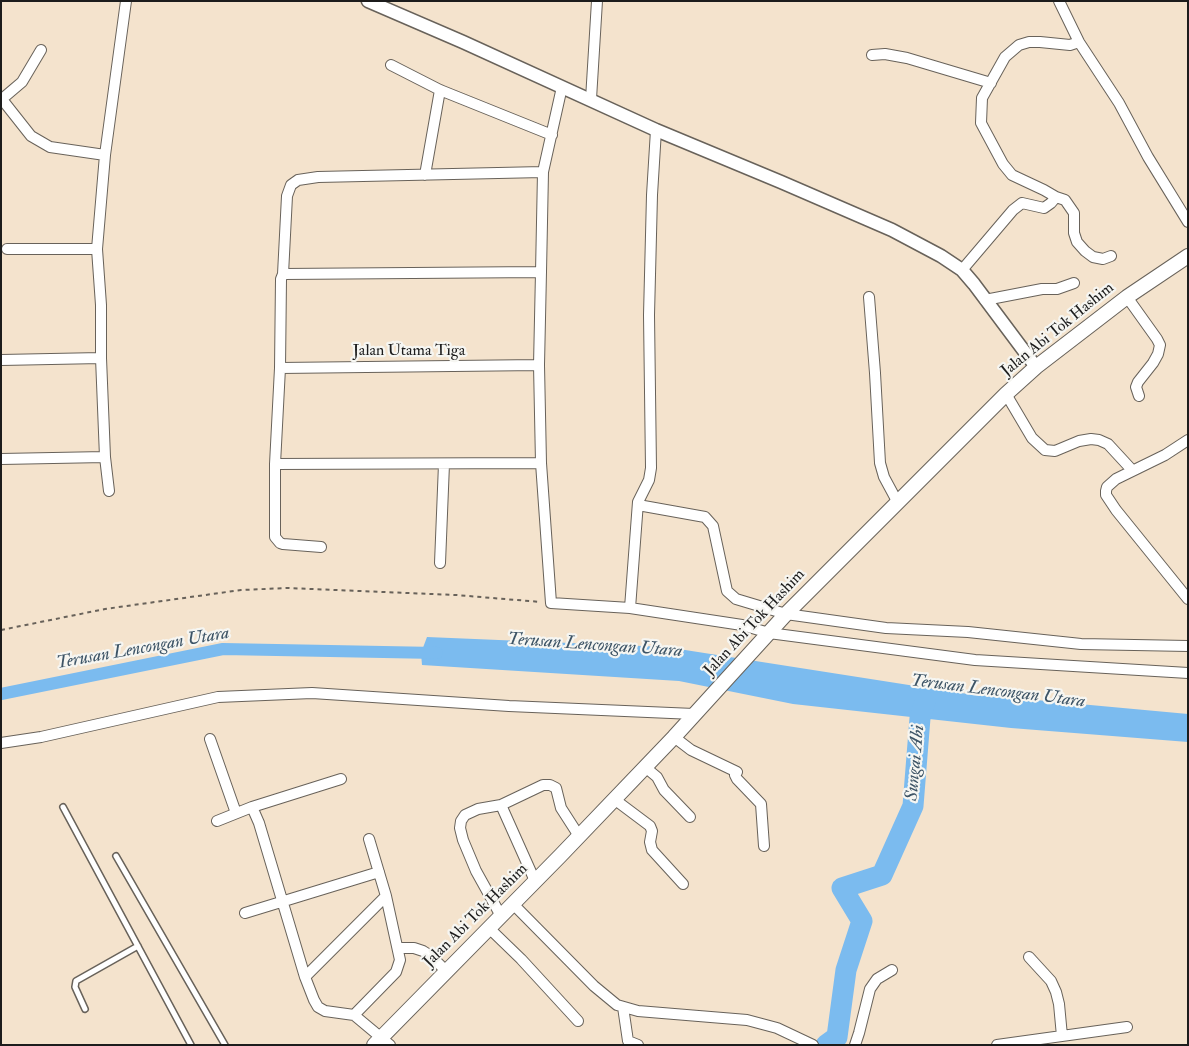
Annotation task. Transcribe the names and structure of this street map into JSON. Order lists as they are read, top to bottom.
{
  "streets": {
    "main road": ["Jalan Abi Tok Hashim"],
    "street": ["Jalan Utama Tiga"]
  },
  "water": ["Terusan Lencongan Utara", "Sungai Abi"]
}
